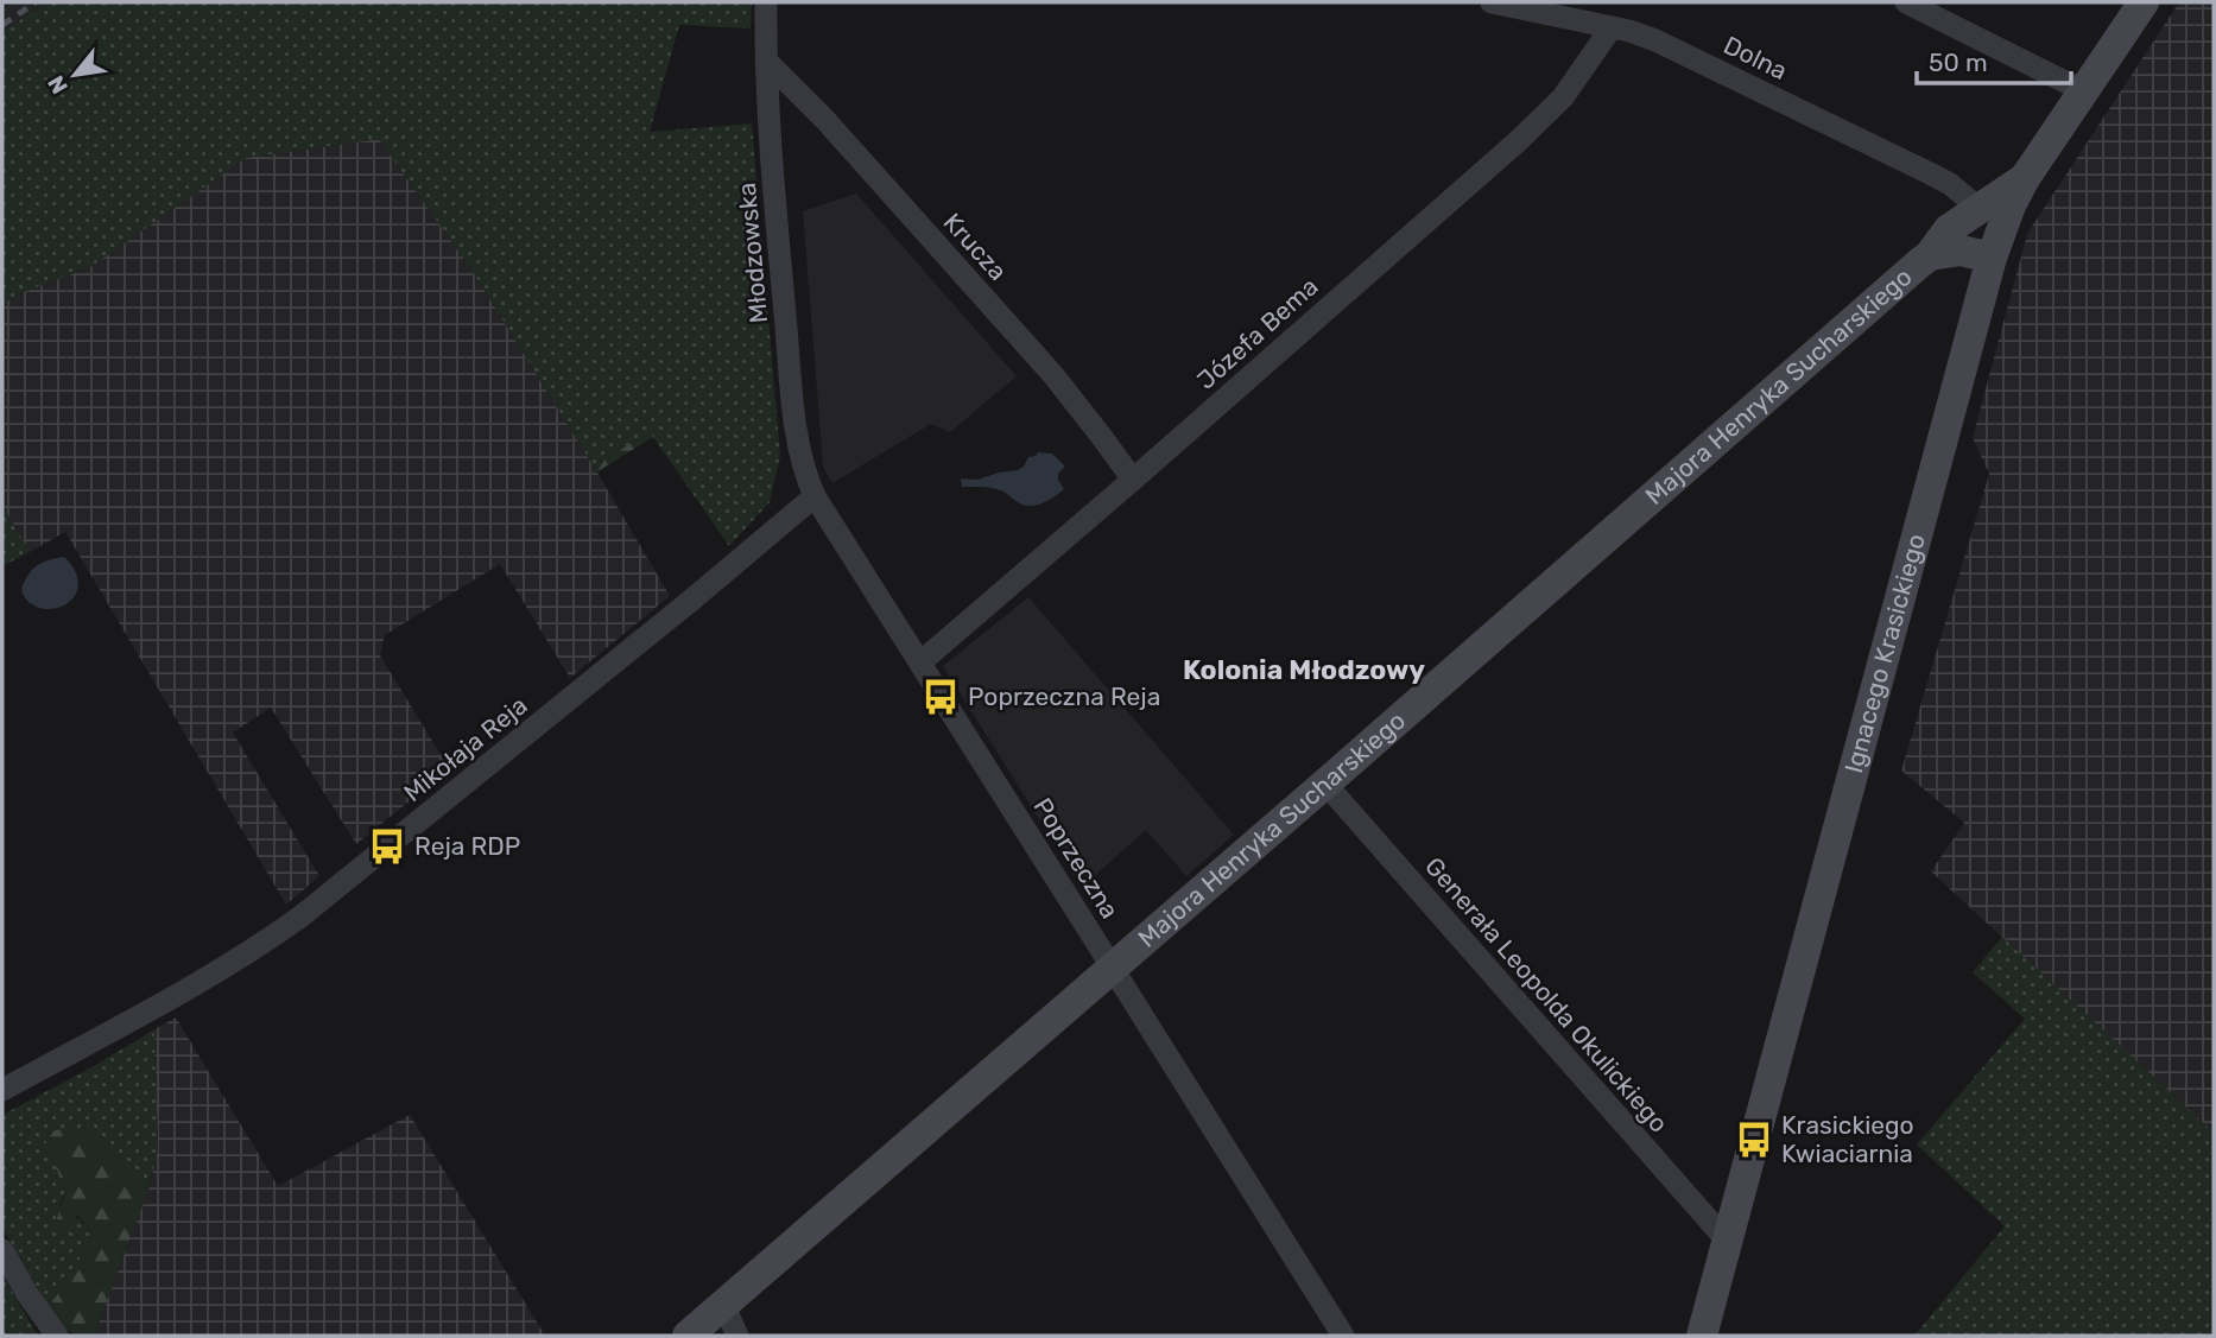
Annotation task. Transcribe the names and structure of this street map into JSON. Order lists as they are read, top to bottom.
{
  "streets": {
    "street": [
      "Dolna",
      "Krucza",
      "Młodzowska",
      "Józefa Bema",
      "Majora Henryka Sucharskiego",
      "Ignacego Krasickiego",
      "Mikołaja Reja",
      "Poprzeczna",
      "Generała Leopolda Okulickiego"
    ]
  },
  "crossings": [
    ["Dolna", "Józefa Bema"],
    ["Dolna", "Majora Henryka Sucharskiego"],
    ["Krucza", "Młodzowska"],
    ["Krucza", "Józefa Bema"],
    ["Młodzowska", "Mikołaja Reja"],
    ["Młodzowska", "Poprzeczna"],
    ["Józefa Bema", "Poprzeczna"],
    ["Majora Henryka Sucharskiego", "Ignacego Krasickiego"],
    ["Majora Henryka Sucharskiego", "Poprzeczna"],
    ["Majora Henryka Sucharskiego", "Generała Leopolda Okulickiego"],
    ["Ignacego Krasickiego", "Generała Leopolda Okulickiego"],
    ["Mikołaja Reja", "Poprzeczna"]
  ],
  "districts": ["Kolonia Młodzowy"],
  "places": {
    "bus stop": ["Poprzeczna Reja", "Reja RDP", "Krasickiego Kwiaciarnia"]
  },
  "scale_bar": "50 m",
  "north": "bottom left"
}
